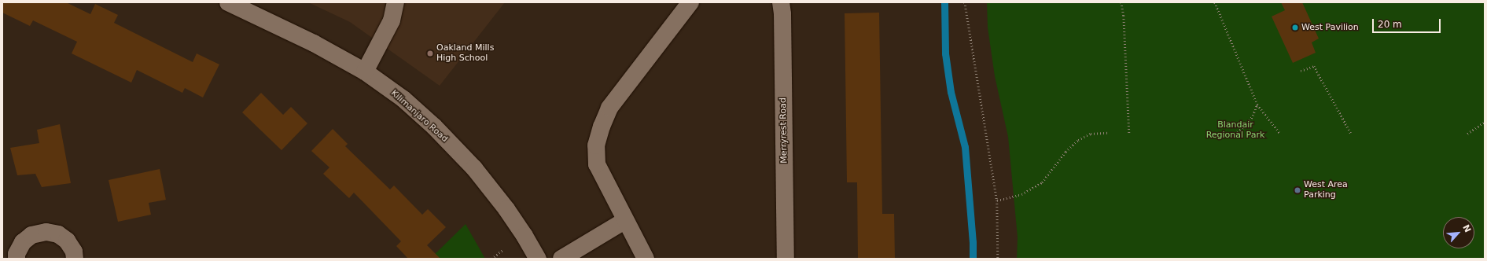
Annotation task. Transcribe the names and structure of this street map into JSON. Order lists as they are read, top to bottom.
{
  "streets": {
    "street": ["Kilimanjaro Road", "Merryrest Road"]
  },
  "parks": ["Blandair Regional Park"],
  "places": ["West Pavilion", "Oakland Mills High School", "West Area Parking"],
  "scale_bar": "20 m",
  "north": "top right"
}
